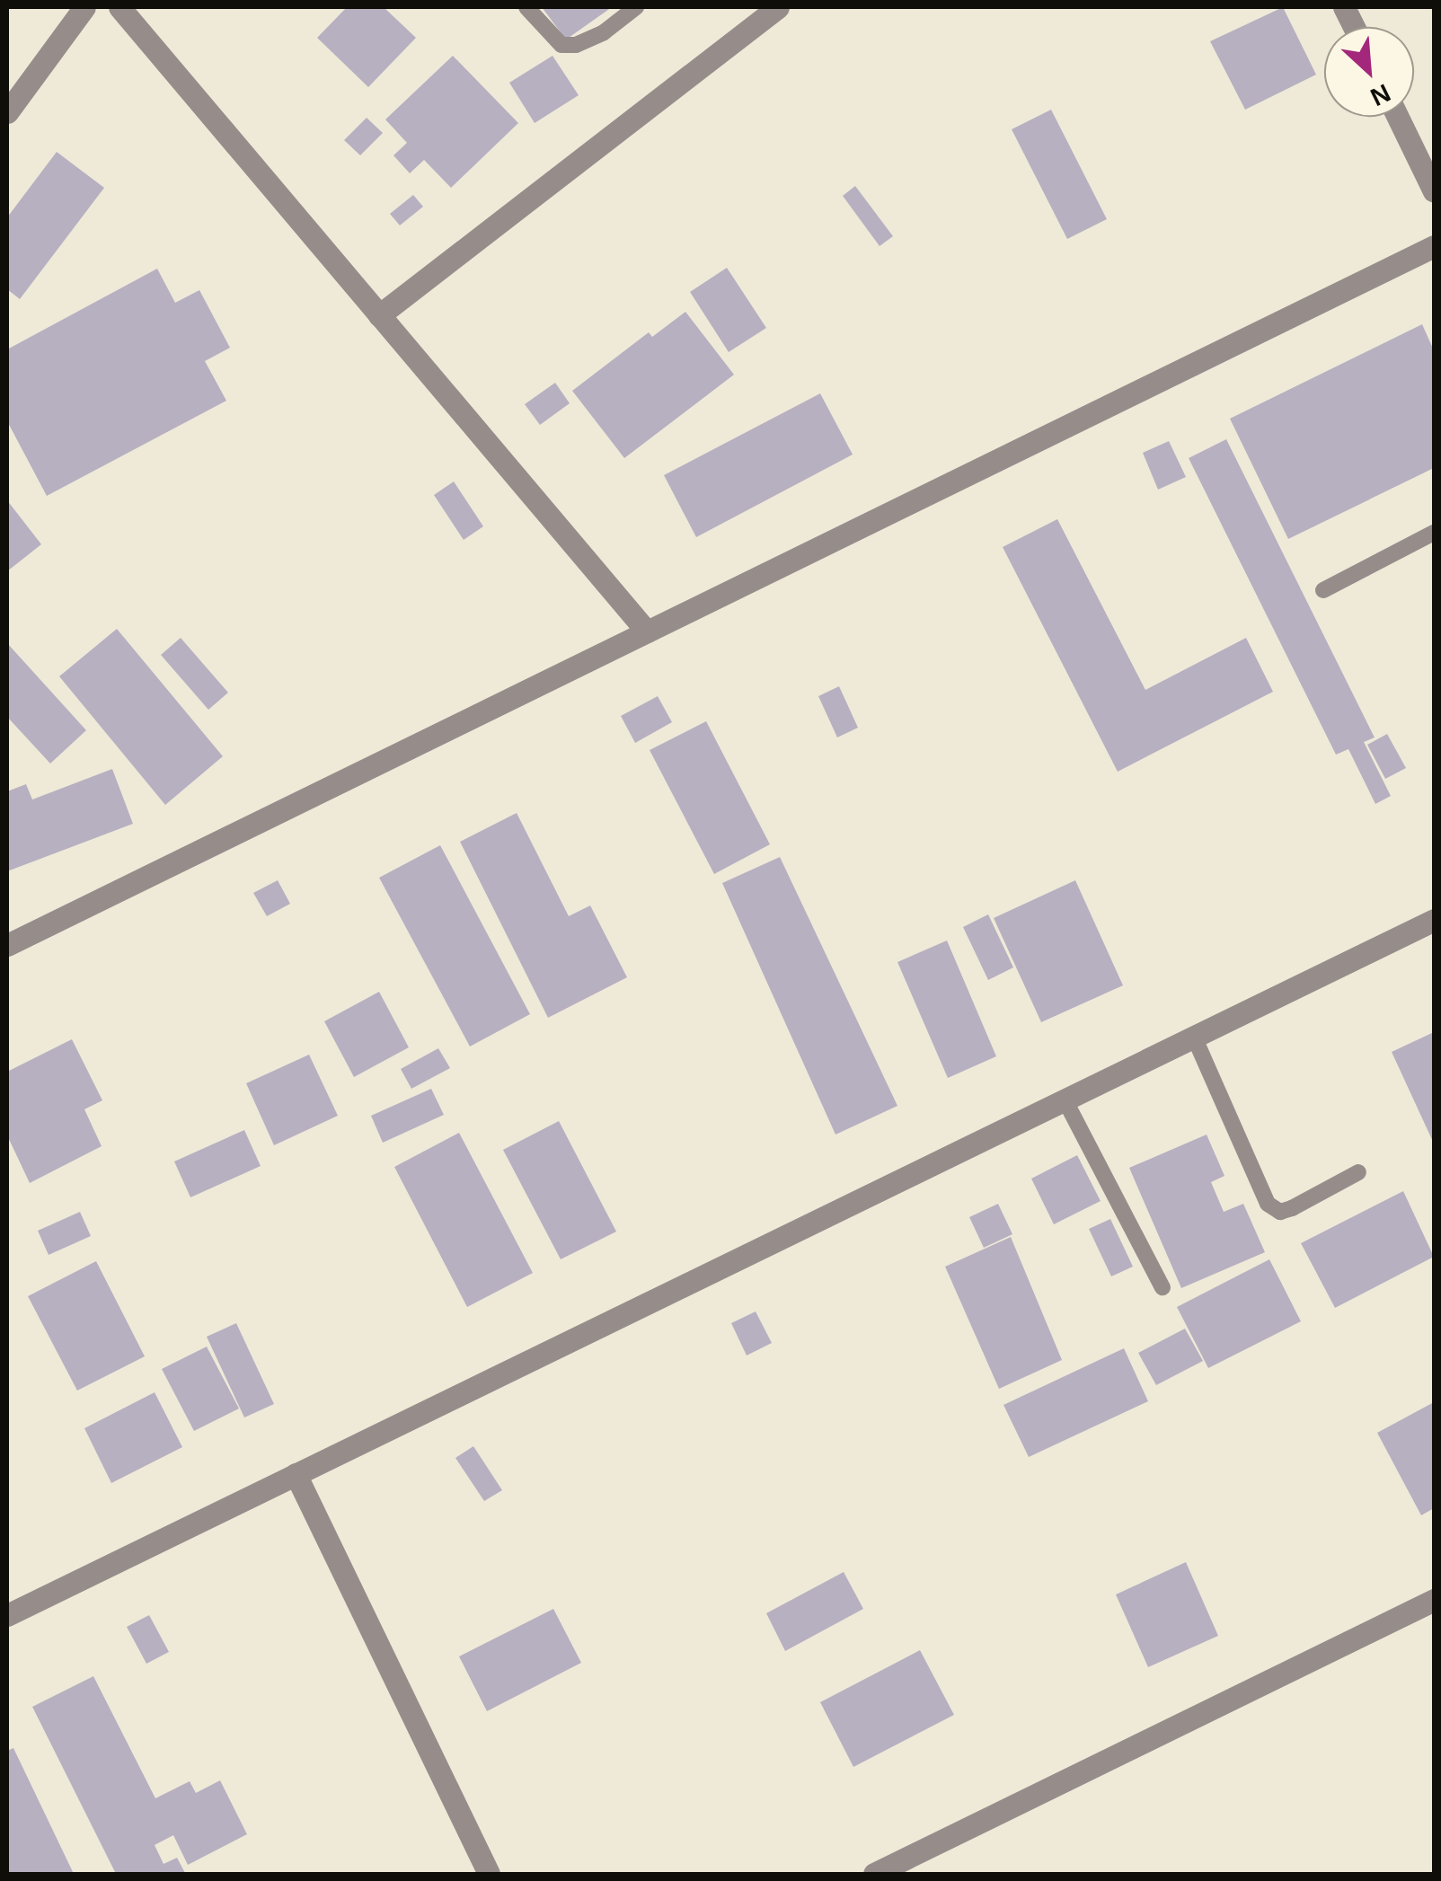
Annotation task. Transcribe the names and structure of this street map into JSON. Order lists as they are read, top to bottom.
{
  "north": "bottom right"
}
